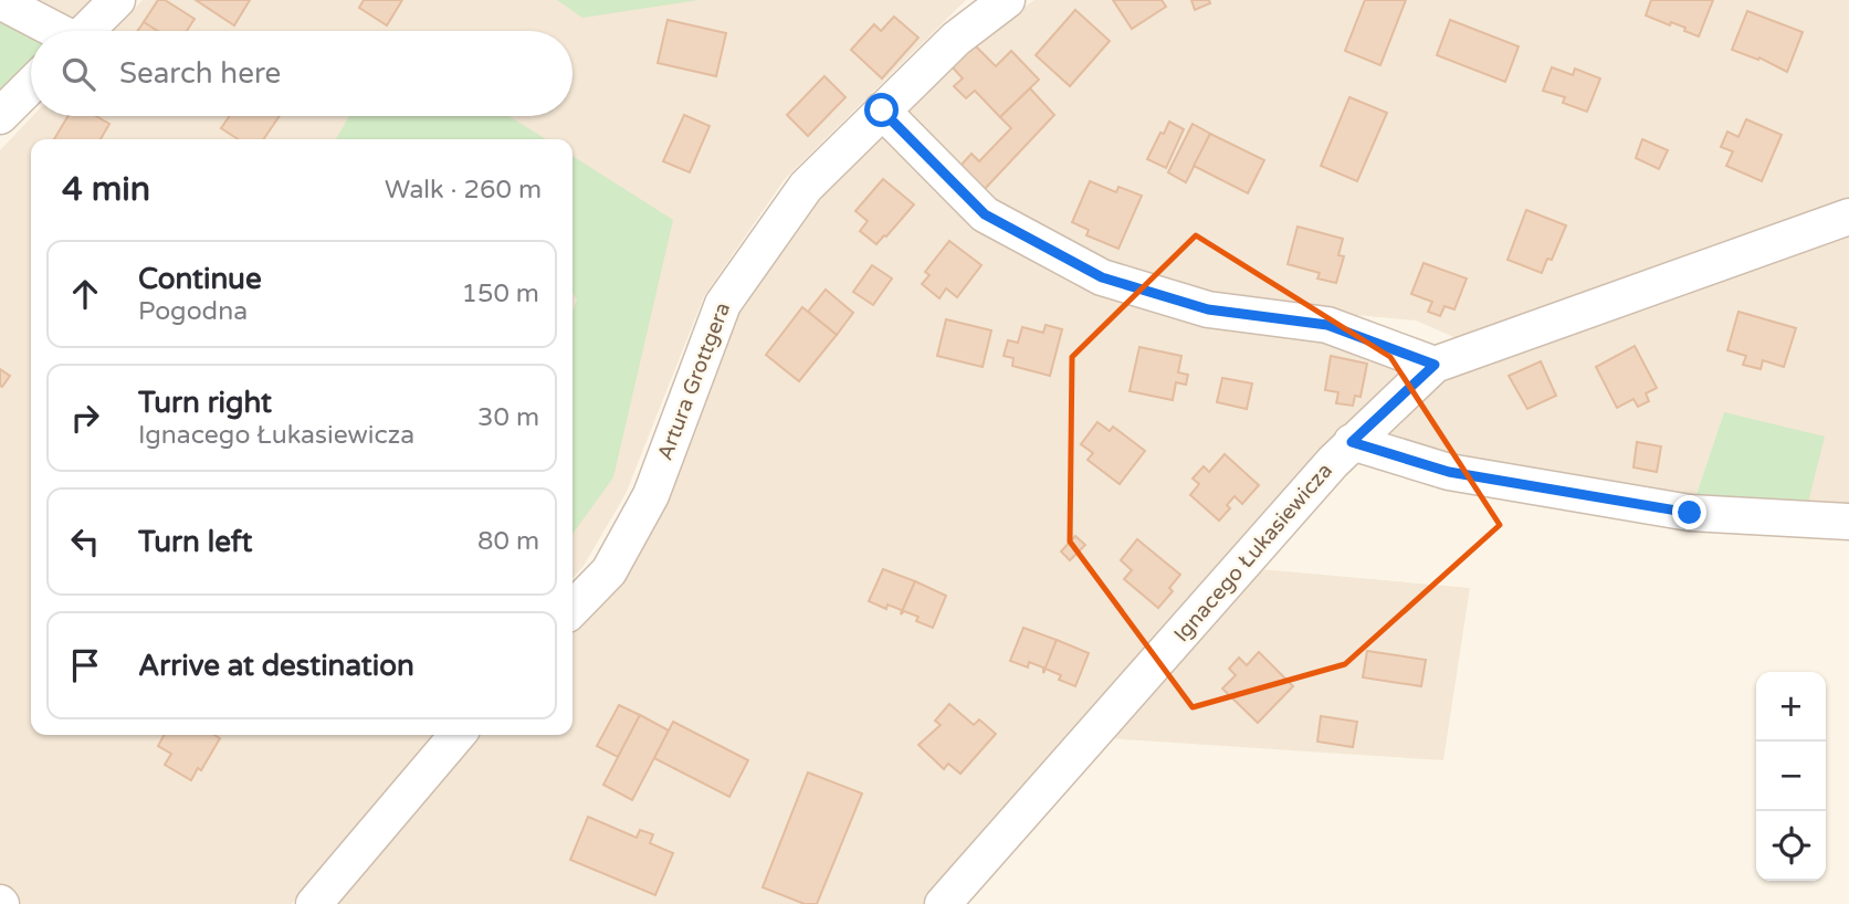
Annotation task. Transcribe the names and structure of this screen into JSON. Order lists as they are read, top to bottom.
{
  "streets": {
    "street": ["Artura Grottgera", "Ignacego Łukasiewicza"]
  },
  "page": {
    "search": "Search here",
    "heading": ["4 min", "Walk · 260 m"],
    "list": [
      ["Continue", "Pogodna", "150 m"],
      ["Turn right", "Ignacego Łukasiewicza", "30 m"],
      ["Turn left", "80 m"],
      "Arrive at destination"
    ],
    "map_buttons": ["+", "−"]
  }
}
